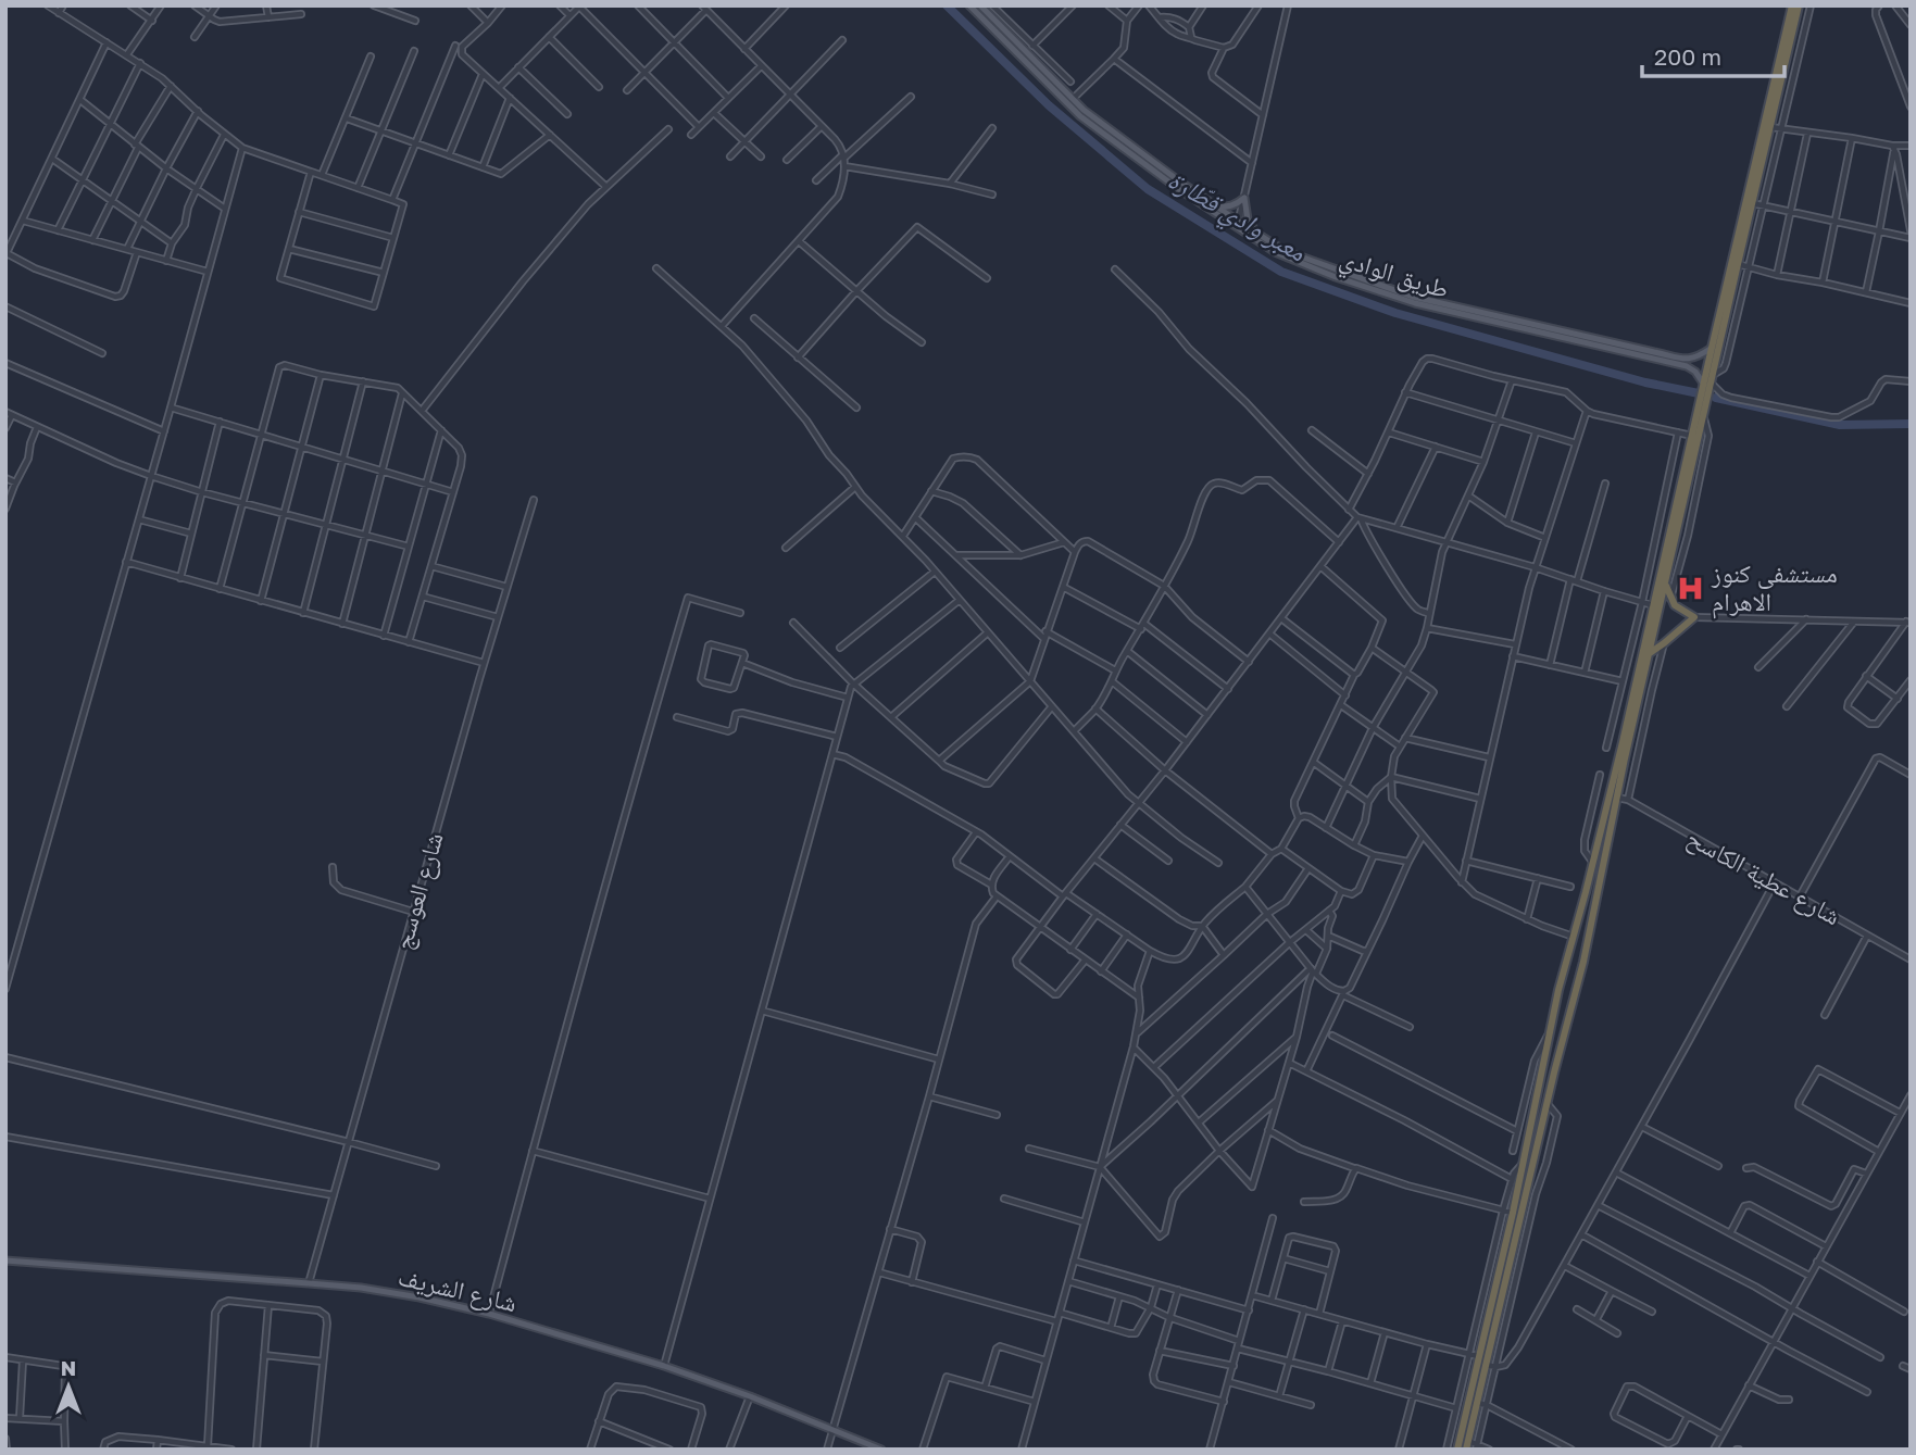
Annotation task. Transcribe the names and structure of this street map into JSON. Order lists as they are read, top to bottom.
{
  "streets": {
    "main road": ["طريق الوادي", "شارع الشريف"],
    "street": ["شارع عطية الكاسح", "شارع العوسج"]
  },
  "crossings": [
    ["شارع العوسج", "شارع الشريف"]
  ],
  "water": ["معبر وادي قطّارة"],
  "places": {
    "hospital": ["مستشفى كنوز الاهرام"]
  },
  "scale_bar": "200 m",
  "north": "top"
}
